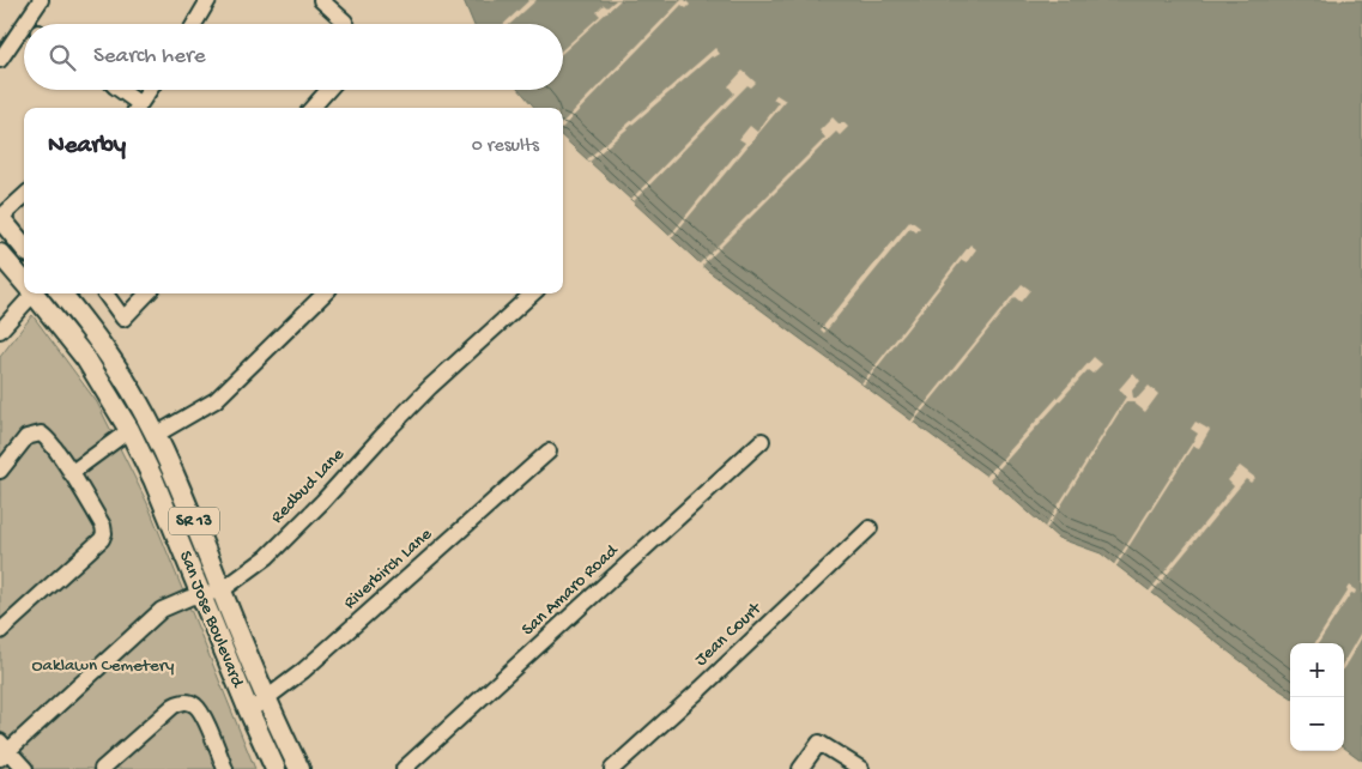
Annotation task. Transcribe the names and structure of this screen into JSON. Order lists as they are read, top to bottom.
{
  "streets": {
    "main road": ["SR 13", "San Jose Boulevard"],
    "street": [
      "Redbud Lane",
      "Riverbirch Lane",
      "San Amaro Road",
      "Jean Court"
    ]
  },
  "crossings": [
    ["Redbud Lane", "San Jose Boulevard"],
    ["Riverbirch Lane", "San Jose Boulevard"]
  ],
  "parks": ["Oaklawn Cemetery"],
  "page": {
    "search": "Search here",
    "heading": ["Nearby", "0 results"],
    "map_buttons": ["+", "−"]
  }
}
